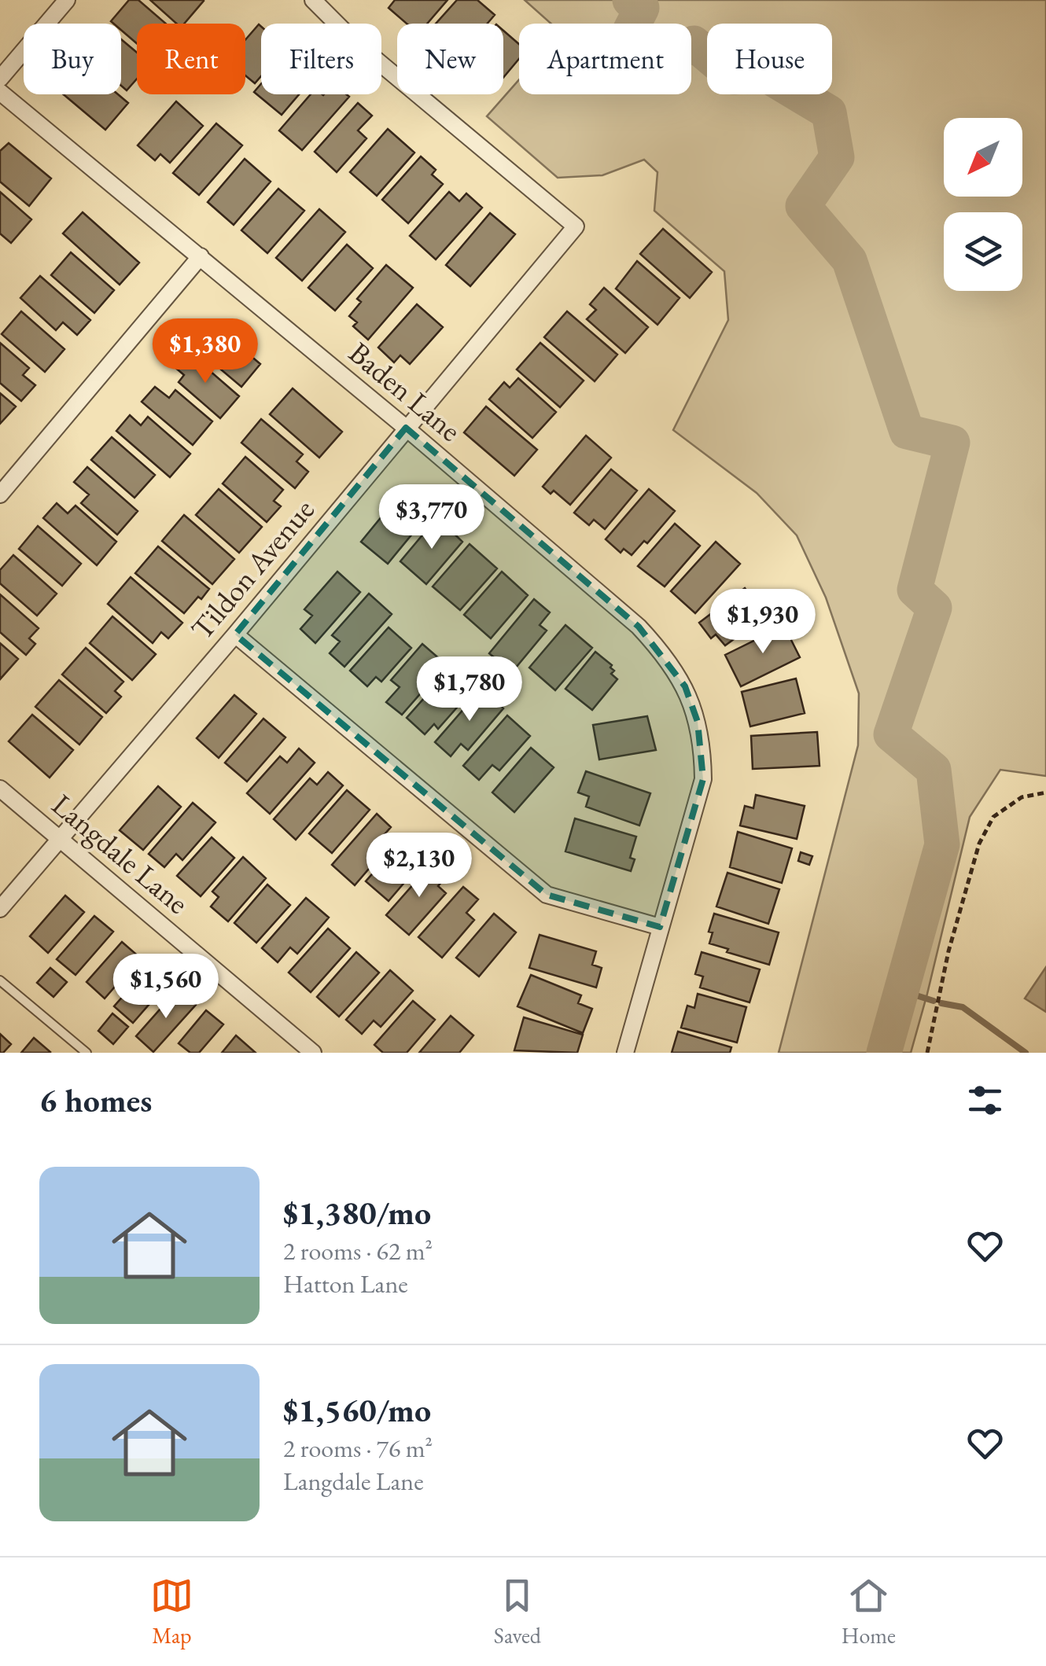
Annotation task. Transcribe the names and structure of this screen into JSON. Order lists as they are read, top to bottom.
{
  "streets": {
    "street": ["Baden Lane", "Tildon Avenue", "Langdale Lane"]
  },
  "crossings": [
    ["Baden Lane", "Tildon Avenue"],
    ["Tildon Avenue", "Langdale Lane"]
  ],
  "north": "bottom left",
  "page": {
    "chip": [
      "Buy",
      "Rent",
      "Filters",
      "New",
      "Apartment",
      "House"
    ],
    "price": [
      "$1,380",
      "$3,770",
      "$1,930",
      "$1,780",
      "$2,130",
      "$1,560"
    ],
    "heading": "6 homes",
    "list": [
      {
        "name": "$1,380/mo",
        "note": "2 rooms · 62 m² · Hatton Lane"
      },
      {
        "name": "$1,560/mo",
        "note": "2 rooms · 76 m² · Langdale Lane"
      }
    ],
    "tabs": ["Map", "Saved", "Home"]
  }
}
